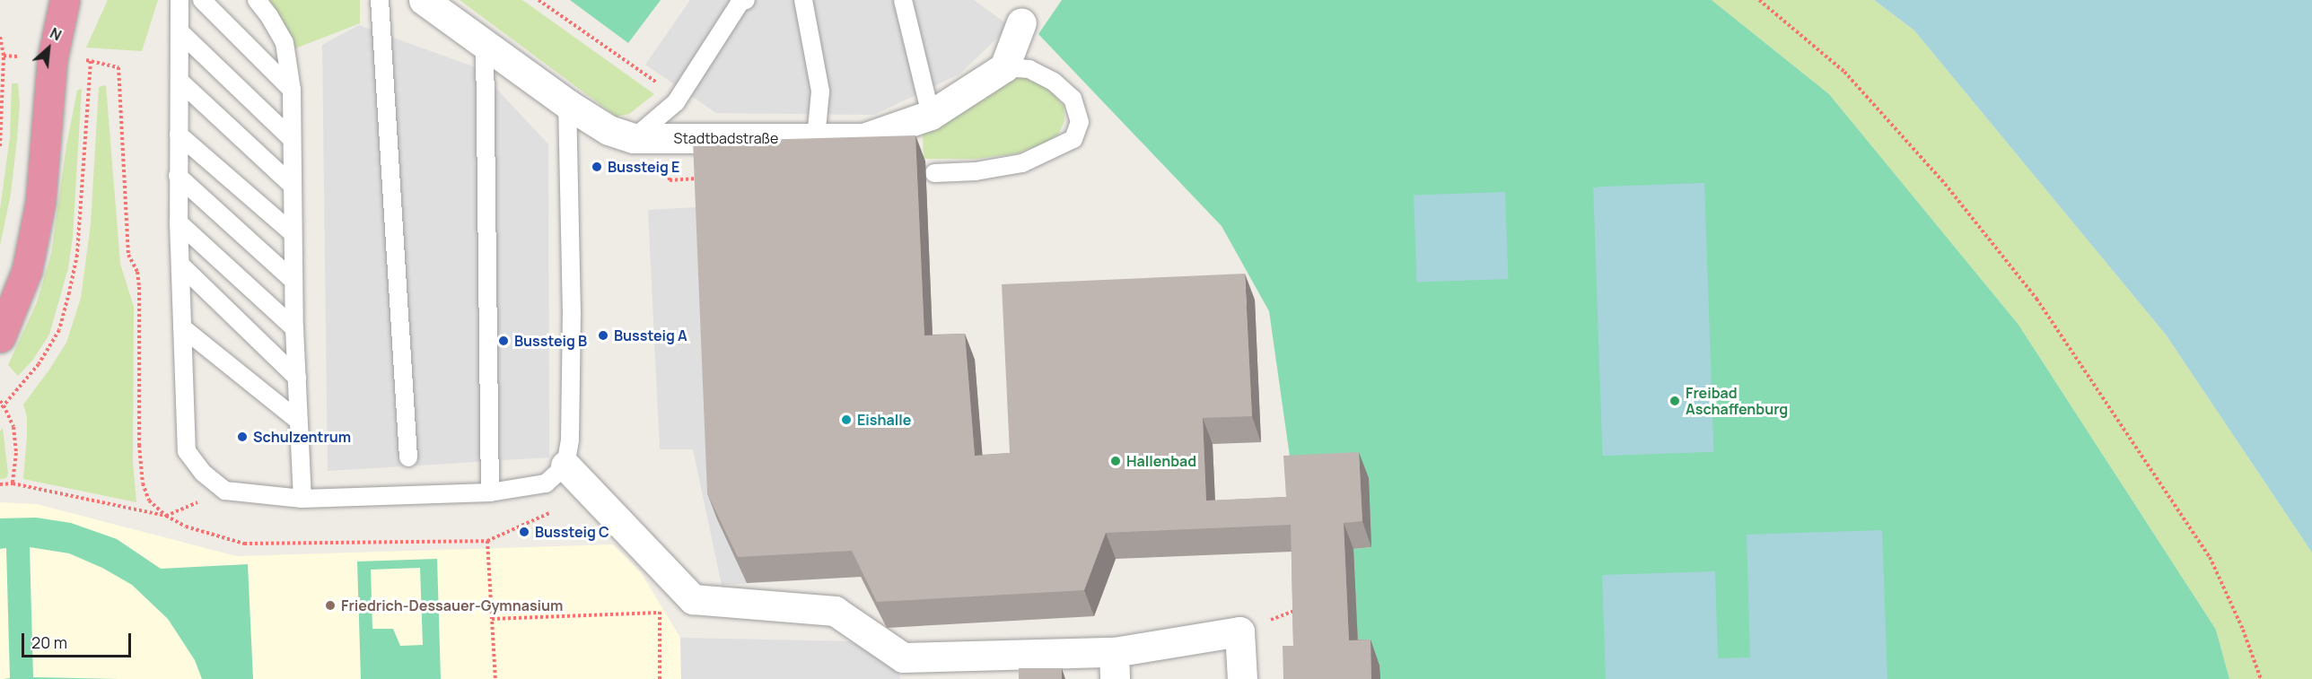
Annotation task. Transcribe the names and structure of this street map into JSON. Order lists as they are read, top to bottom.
{
  "streets": {
    "street": ["Stadtbadstraße"]
  },
  "places": [
    "Bussteig E",
    "Bussteig A",
    "Bussteig B",
    "Freibad Aschaffenburg",
    "Eishalle",
    "Schulzentrum",
    "Hallenbad",
    "Bussteig C",
    "Friedrich-Dessauer-Gymnasium"
  ],
  "scale_bar": "20 m",
  "north": "top right"
}
